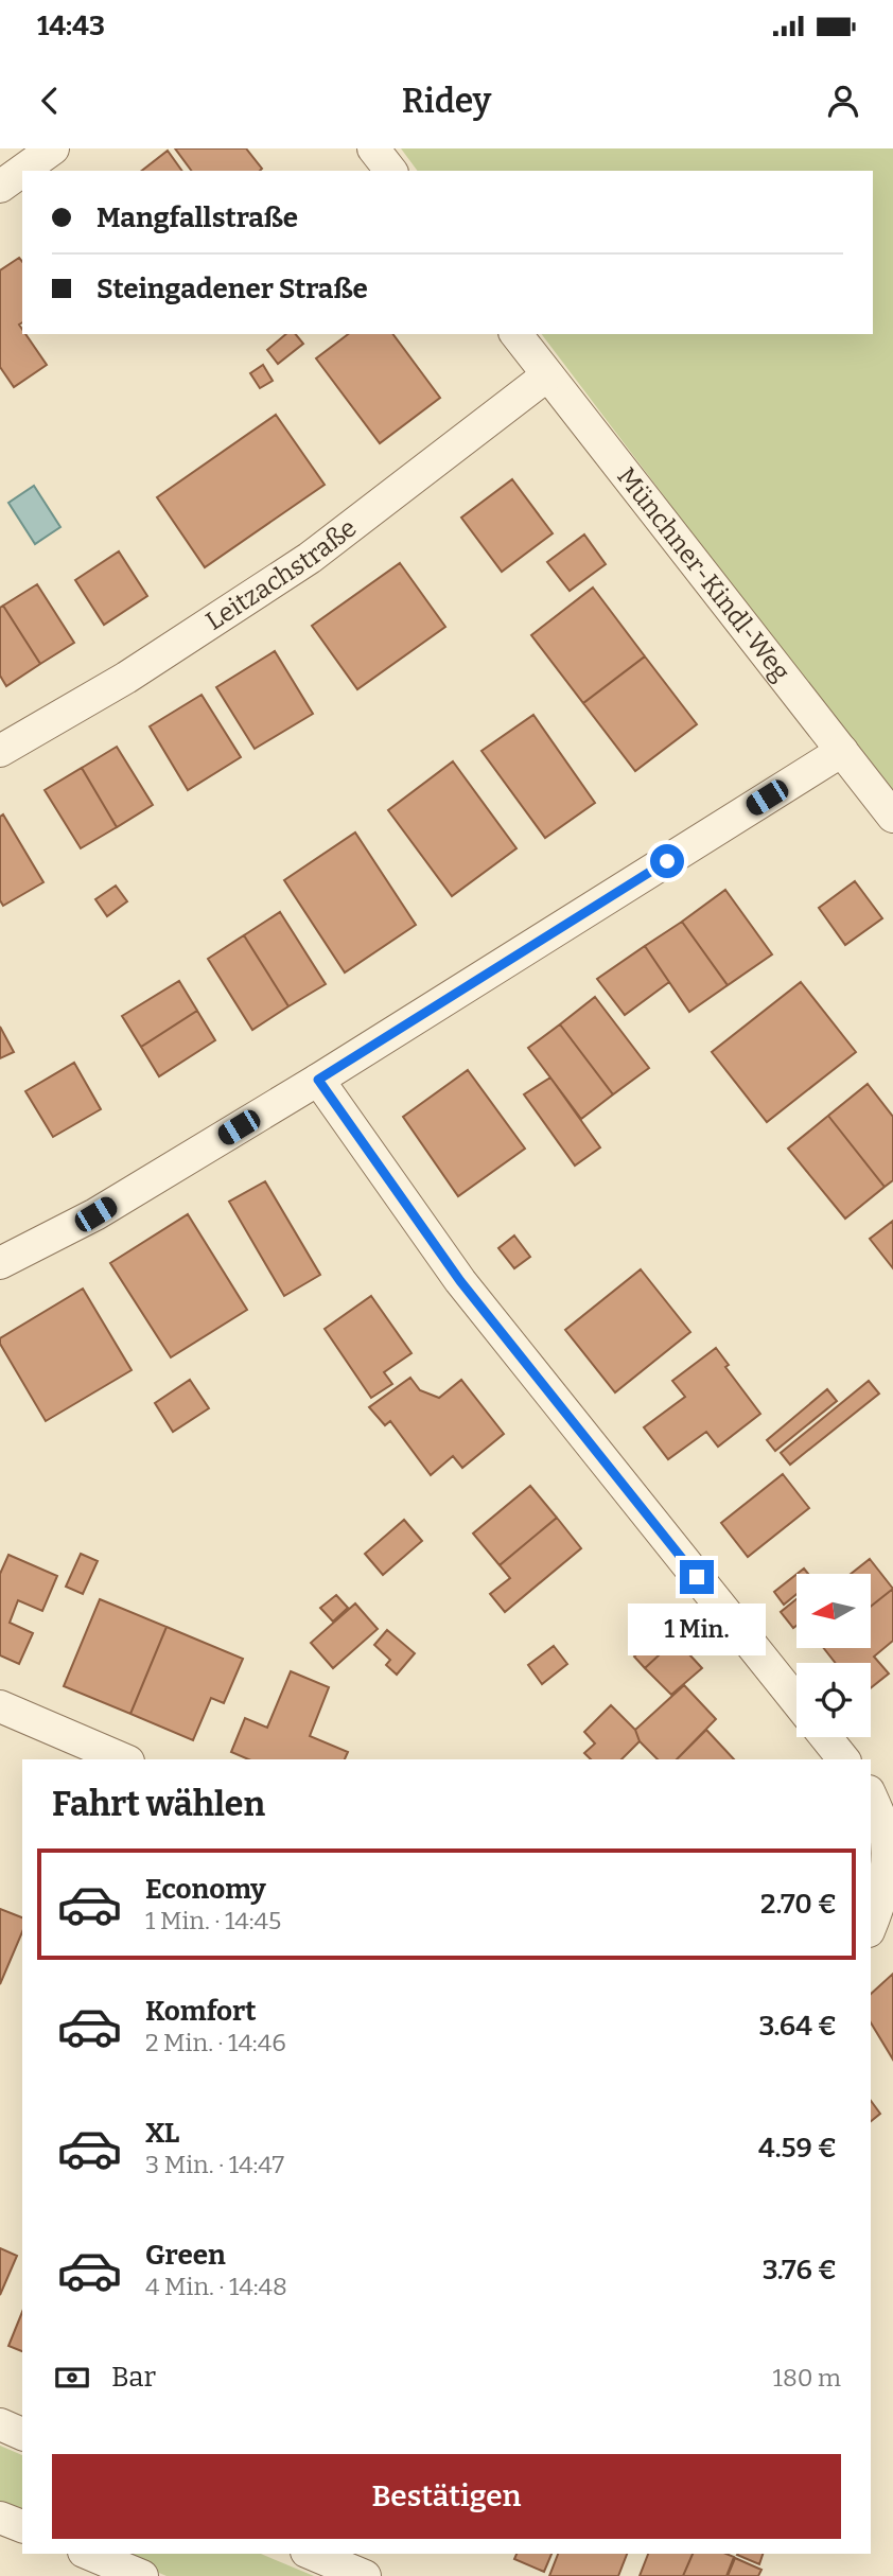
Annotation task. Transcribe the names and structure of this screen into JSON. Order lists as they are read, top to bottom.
{
  "streets": {
    "street": ["Leitzachstraße", "Münchner-Kindl-Weg"]
  },
  "crossings": [
    ["Leitzachstraße", "Münchner-Kindl-Weg"]
  ],
  "north": "left",
  "page": {
    "status": "14:43",
    "header": "Ridey",
    "banner": ["Mangfallstraße", "Steingadener Straße"],
    "bubble": "1 Min.",
    "heading": "Fahrt wählen",
    "list": [
      {
        "name": "Economy",
        "note": "1 Min. · 14:45",
        "value": "2.70 €"
      },
      {
        "name": "Komfort",
        "note": "2 Min. · 14:46",
        "value": "3.64 €"
      },
      {
        "name": "XL",
        "note": "3 Min. · 14:47",
        "value": "4.59 €"
      },
      {
        "name": "Green",
        "note": "4 Min. · 14:48",
        "value": "3.76 €"
      }
    ],
    "pay": ["Bar", "180 m"],
    "buttons": "Bestätigen"
  }
}
